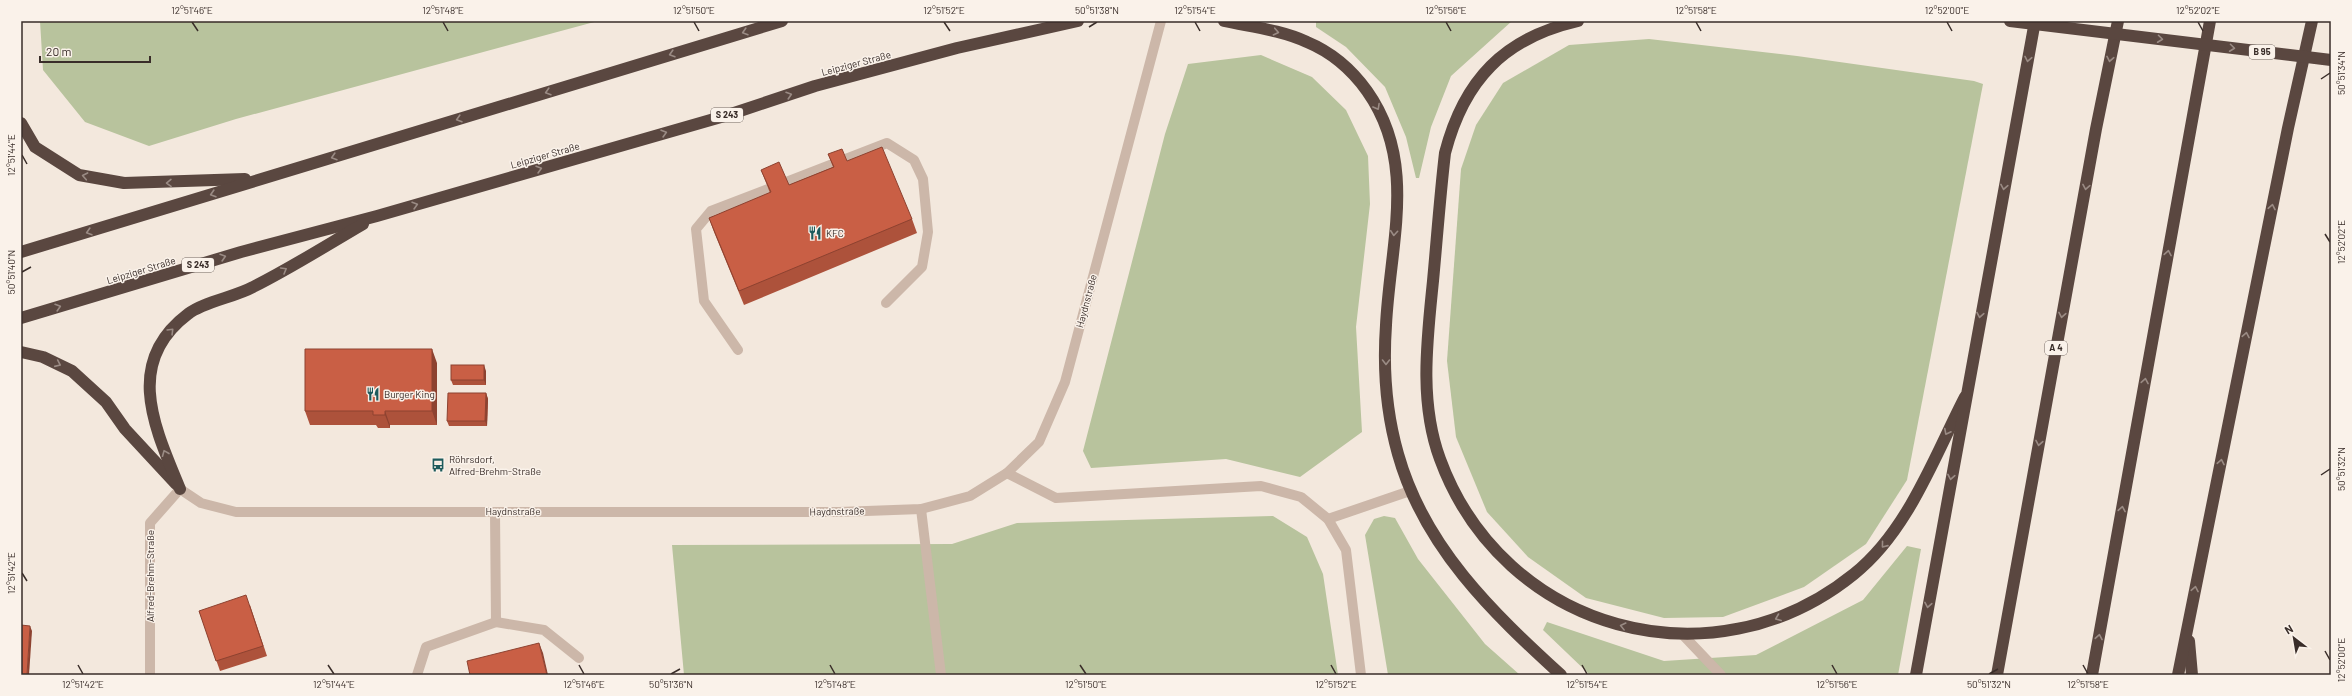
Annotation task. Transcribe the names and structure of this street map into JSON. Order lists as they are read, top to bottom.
{
  "streets": {
    "highway": [
      "B 95",
      "Leipziger Straße",
      "S 243",
      "A 4"
    ],
    "street": ["Haydnstraße", "Alfred-Brehm-Straße"]
  },
  "crossings": [
    ["Haydnstraße", "Alfred-Brehm-Straße"]
  ],
  "places": {
    "restaurant": ["KFC", "Burger King"],
    "bus stop": ["Röhrsdorf, Alfred-Brehm-Straße"]
  },
  "scale_bar": "20 m",
  "north": "top left",
  "coordinates": [
    "12°51'46\"E",
    "12°51'48\"E",
    "12°51'50\"E",
    "12°51'52\"E",
    "50°51'38\"N",
    "12°51'54\"E",
    "12°51'56\"E",
    "12°51'58\"E",
    "12°52'00\"E",
    "12°52'02\"E",
    "50°51'34\"N",
    "12°51'44\"E",
    "50°51'40\"N",
    "50°51'32\"N",
    "12°51'42\"E",
    "50°51'36\"N"
  ]
}
